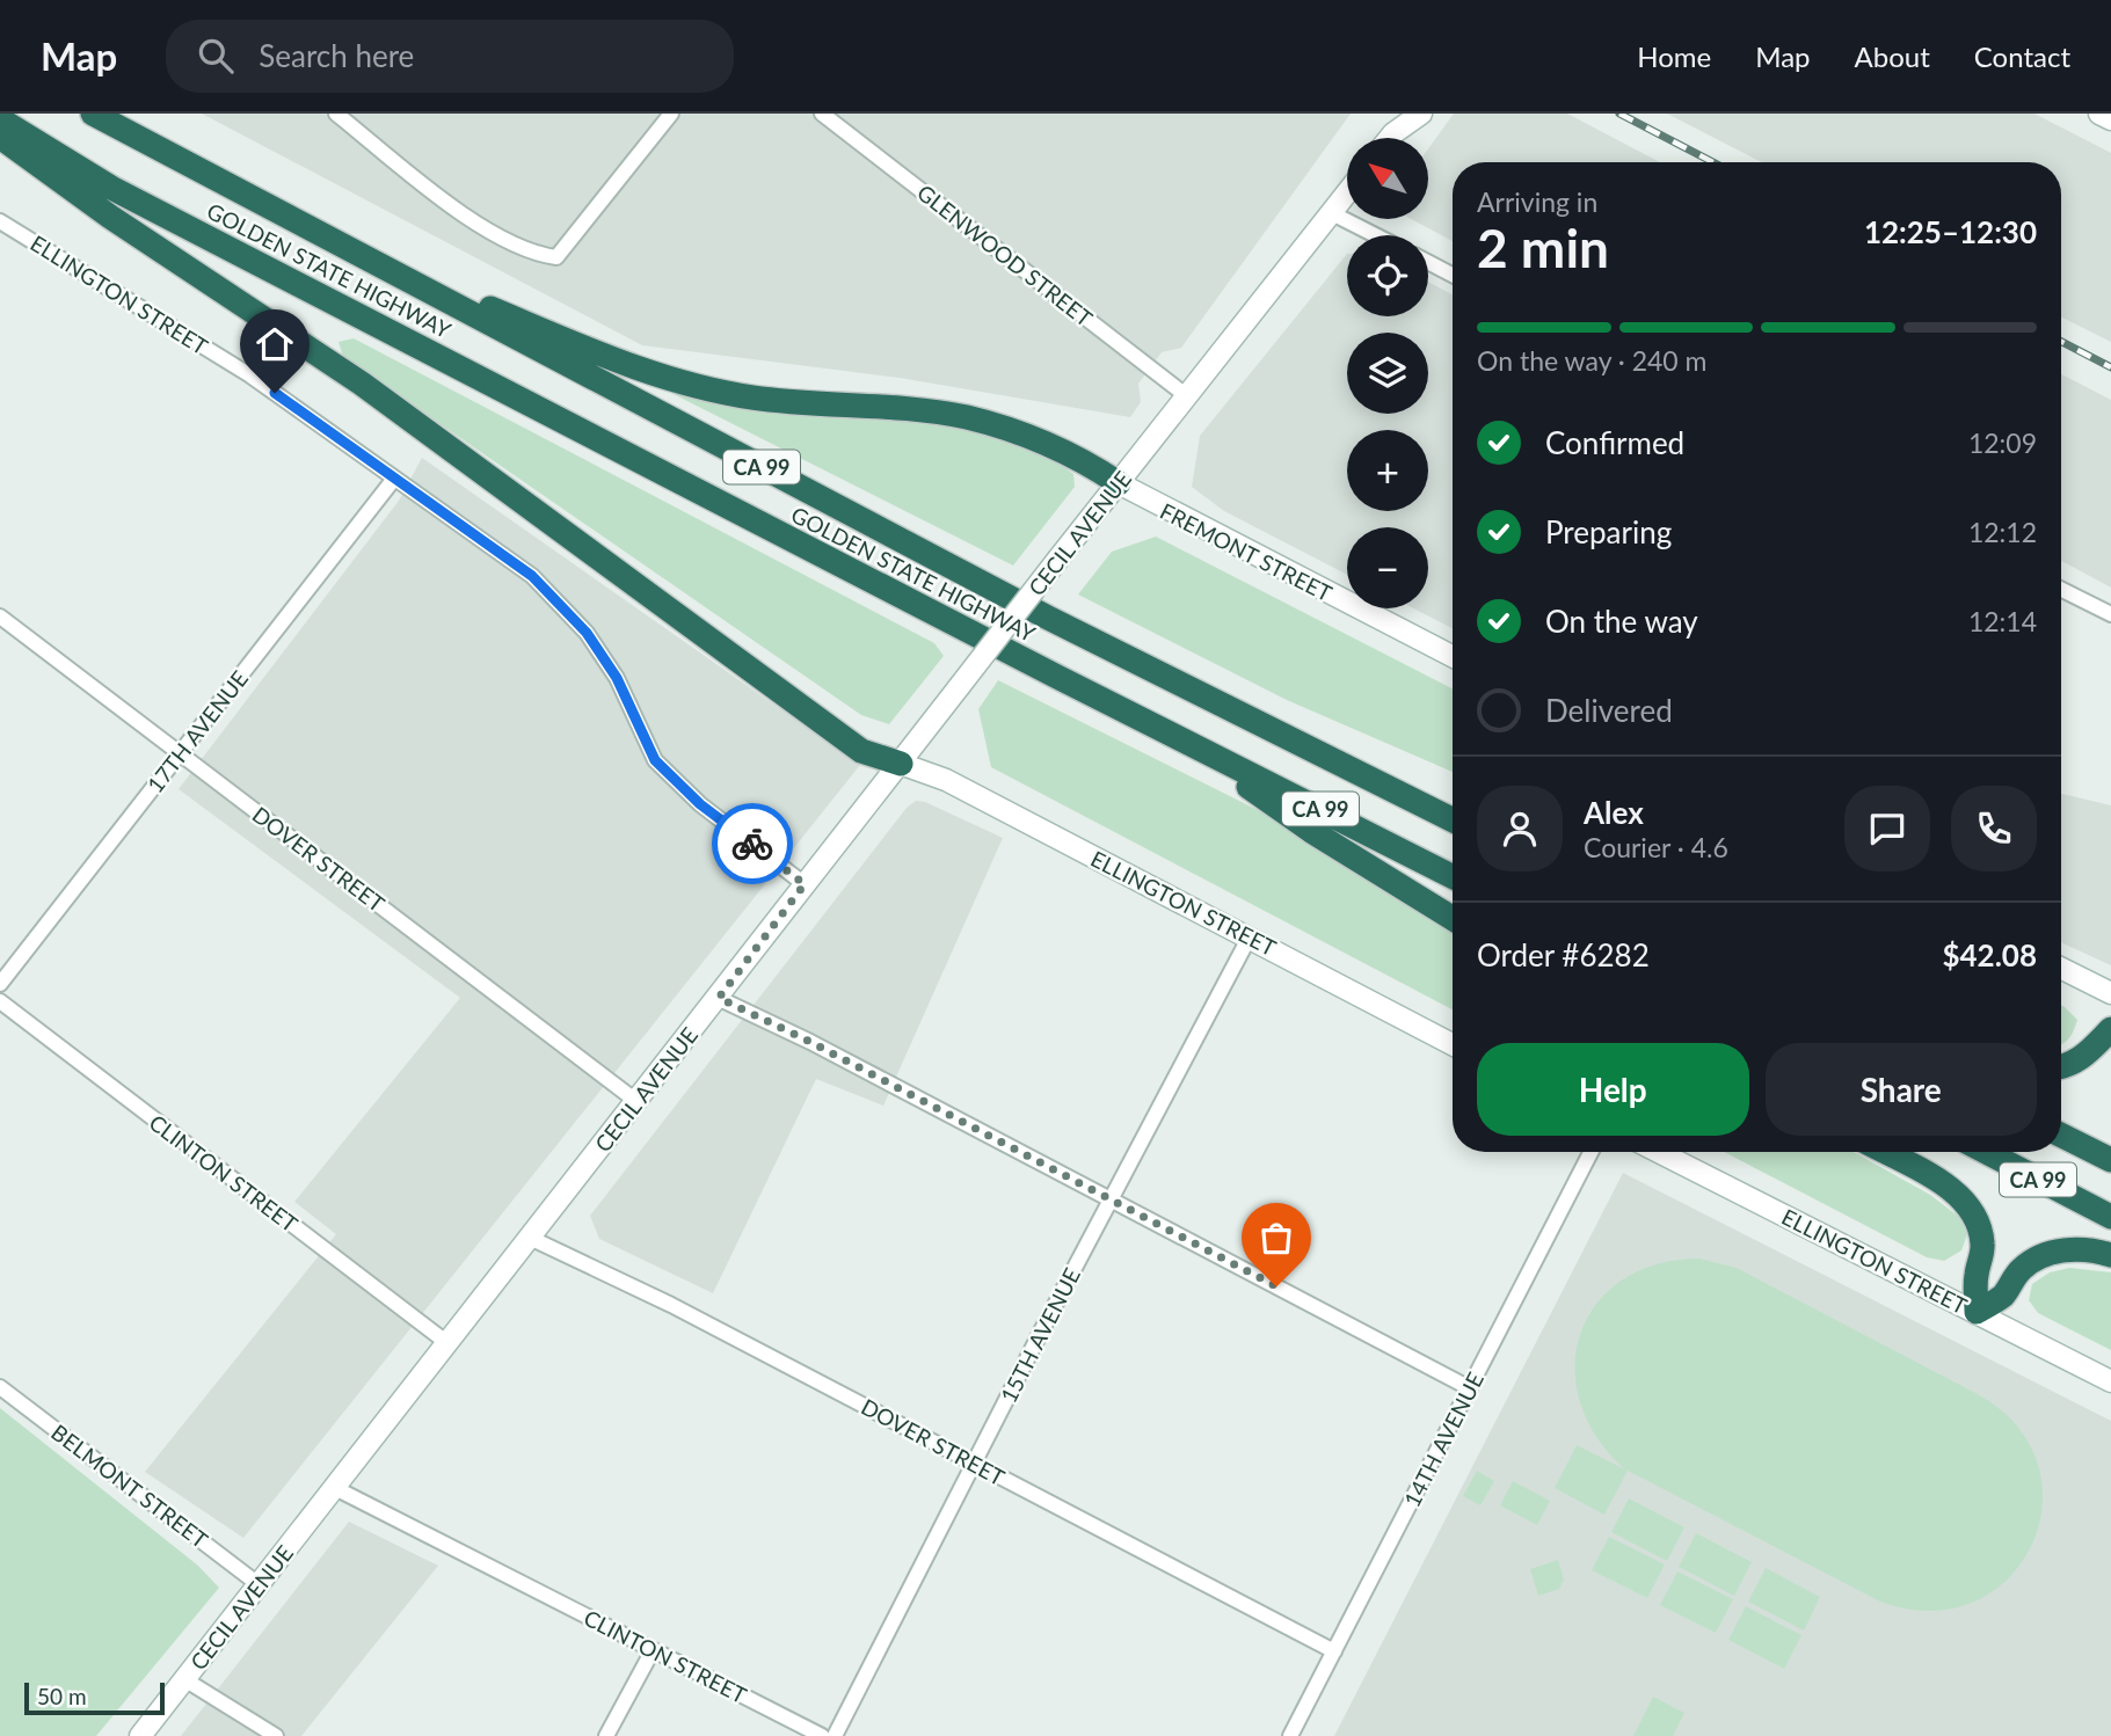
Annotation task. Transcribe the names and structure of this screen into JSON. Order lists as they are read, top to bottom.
{
  "streets": {
    "highway": ["GOLDEN STATE HIGHWAY", "CA 99"],
    "main road": ["ELLINGTON STREET", "CECIL AVENUE", "FREMONT STREET"],
    "street": [
      "GLENWOOD STREET",
      "17TH AVENUE",
      "DOVER STREET",
      "CLINTON STREET",
      "15TH AVENUE",
      "14TH AVENUE",
      "BELMONT STREET"
    ]
  },
  "crossings": [
    ["GLENWOOD STREET", "CECIL AVENUE"],
    ["ELLINGTON STREET", "CECIL AVENUE"],
    ["ELLINGTON STREET", "17TH AVENUE"],
    ["ELLINGTON STREET", "15TH AVENUE"],
    ["CECIL AVENUE", "FREMONT STREET"],
    ["CECIL AVENUE", "DOVER STREET"],
    ["CECIL AVENUE", "CLINTON STREET"],
    ["CECIL AVENUE", "BELMONT STREET"],
    ["17TH AVENUE", "DOVER STREET"],
    ["DOVER STREET", "15TH AVENUE"],
    ["DOVER STREET", "14TH AVENUE"]
  ],
  "scale_bar": "50 m",
  "north": "top left",
  "page": {
    "header": "Map",
    "search": "Search here",
    "nav": [
      "Home",
      "Map",
      "About",
      "Contact"
    ],
    "map_buttons": ["+", "−"],
    "heading": ["2 min", "Arriving in", "12:25–12:30"],
    "panel": [
      "Alex",
      "Courier · 4.6",
      "Order #6282",
      "$42.08"
    ],
    "bar": "On the way · 240 m",
    "list": [
      ["Confirmed", "12:09"],
      ["Preparing", "12:12"],
      ["On the way", "12:14"],
      "Delivered"
    ],
    "buttons": ["Help", "Share"],
    "scale": "50 m"
  }
}
